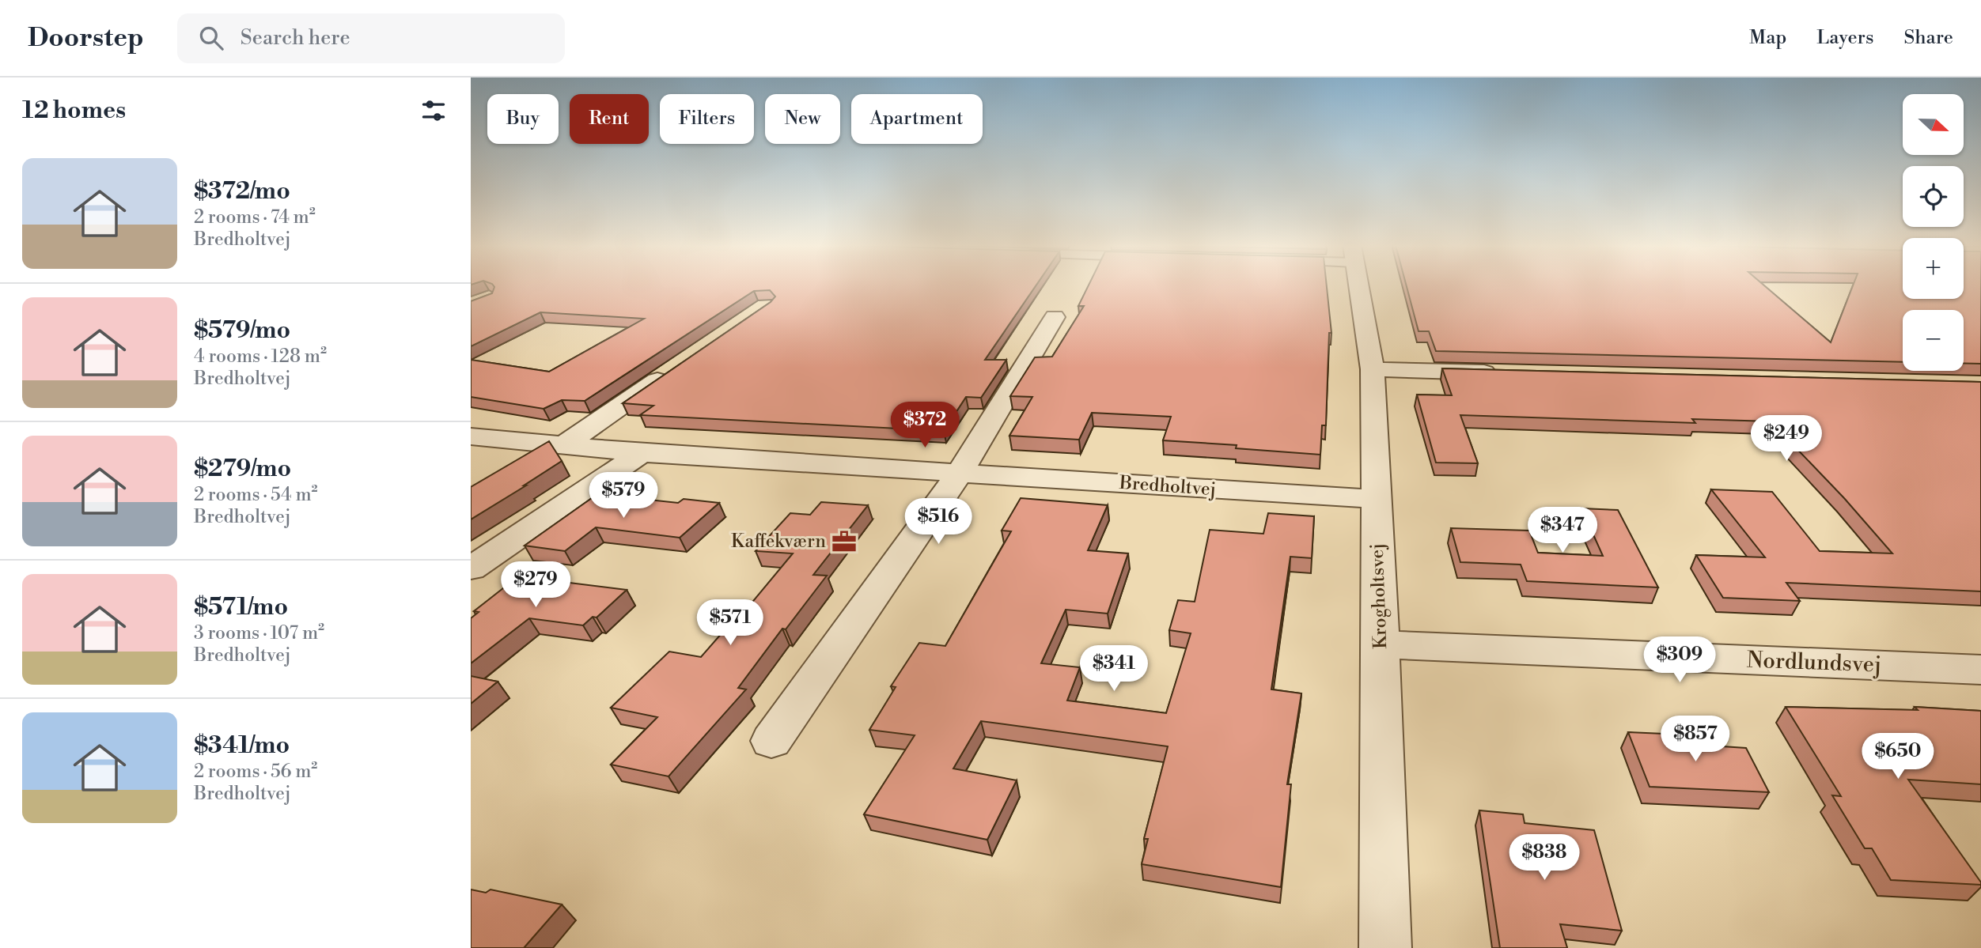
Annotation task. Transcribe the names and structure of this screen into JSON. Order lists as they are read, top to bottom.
{
  "streets": {
    "street": ["Bredholtvej", "Krogholtsvej", "Nordlundsvej"]
  },
  "crossings": [
    ["Bredholtvej", "Krogholtsvej"],
    ["Krogholtsvej", "Nordlundsvej"]
  ],
  "places": {
    "office": ["Kaffekværn"]
  },
  "north": "right",
  "page": {
    "header": "Doorstep",
    "search": "Search here",
    "nav": ["Map", "Layers", "Share"],
    "heading": "12 homes",
    "map_buttons": ["+", "−"],
    "chip": [
      "Buy",
      "Rent",
      "Filters",
      "New",
      "Apartment"
    ],
    "list": [
      {
        "name": "$372/mo",
        "note": "2 rooms · 74 m² · Bredholtvej"
      },
      {
        "name": "$579/mo",
        "note": "4 rooms · 128 m² · Bredholtvej"
      },
      {
        "name": "$279/mo",
        "note": "2 rooms · 54 m² · Bredholtvej"
      },
      {
        "name": "$571/mo",
        "note": "3 rooms · 107 m² · Bredholtvej"
      },
      {
        "name": "$341/mo",
        "note": "2 rooms · 56 m² · Bredholtvej"
      }
    ],
    "price": [
      "$372",
      "$249",
      "$579",
      "$516",
      "$347",
      "$279",
      "$571",
      "$309",
      "$341",
      "$857",
      "$650",
      "$838"
    ]
  }
}
